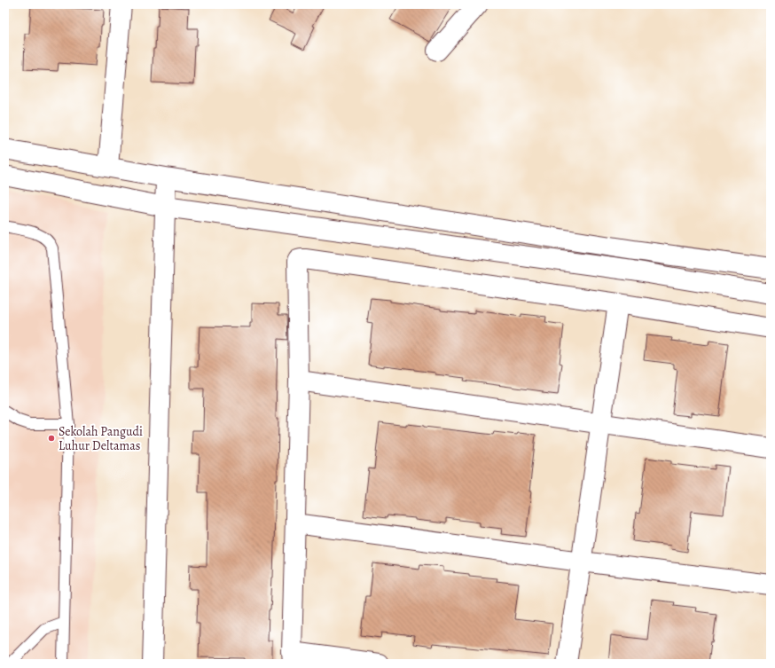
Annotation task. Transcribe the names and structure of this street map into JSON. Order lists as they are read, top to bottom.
{
  "places": ["Sekolah Pangudi Luhur Deltamas"]
}
